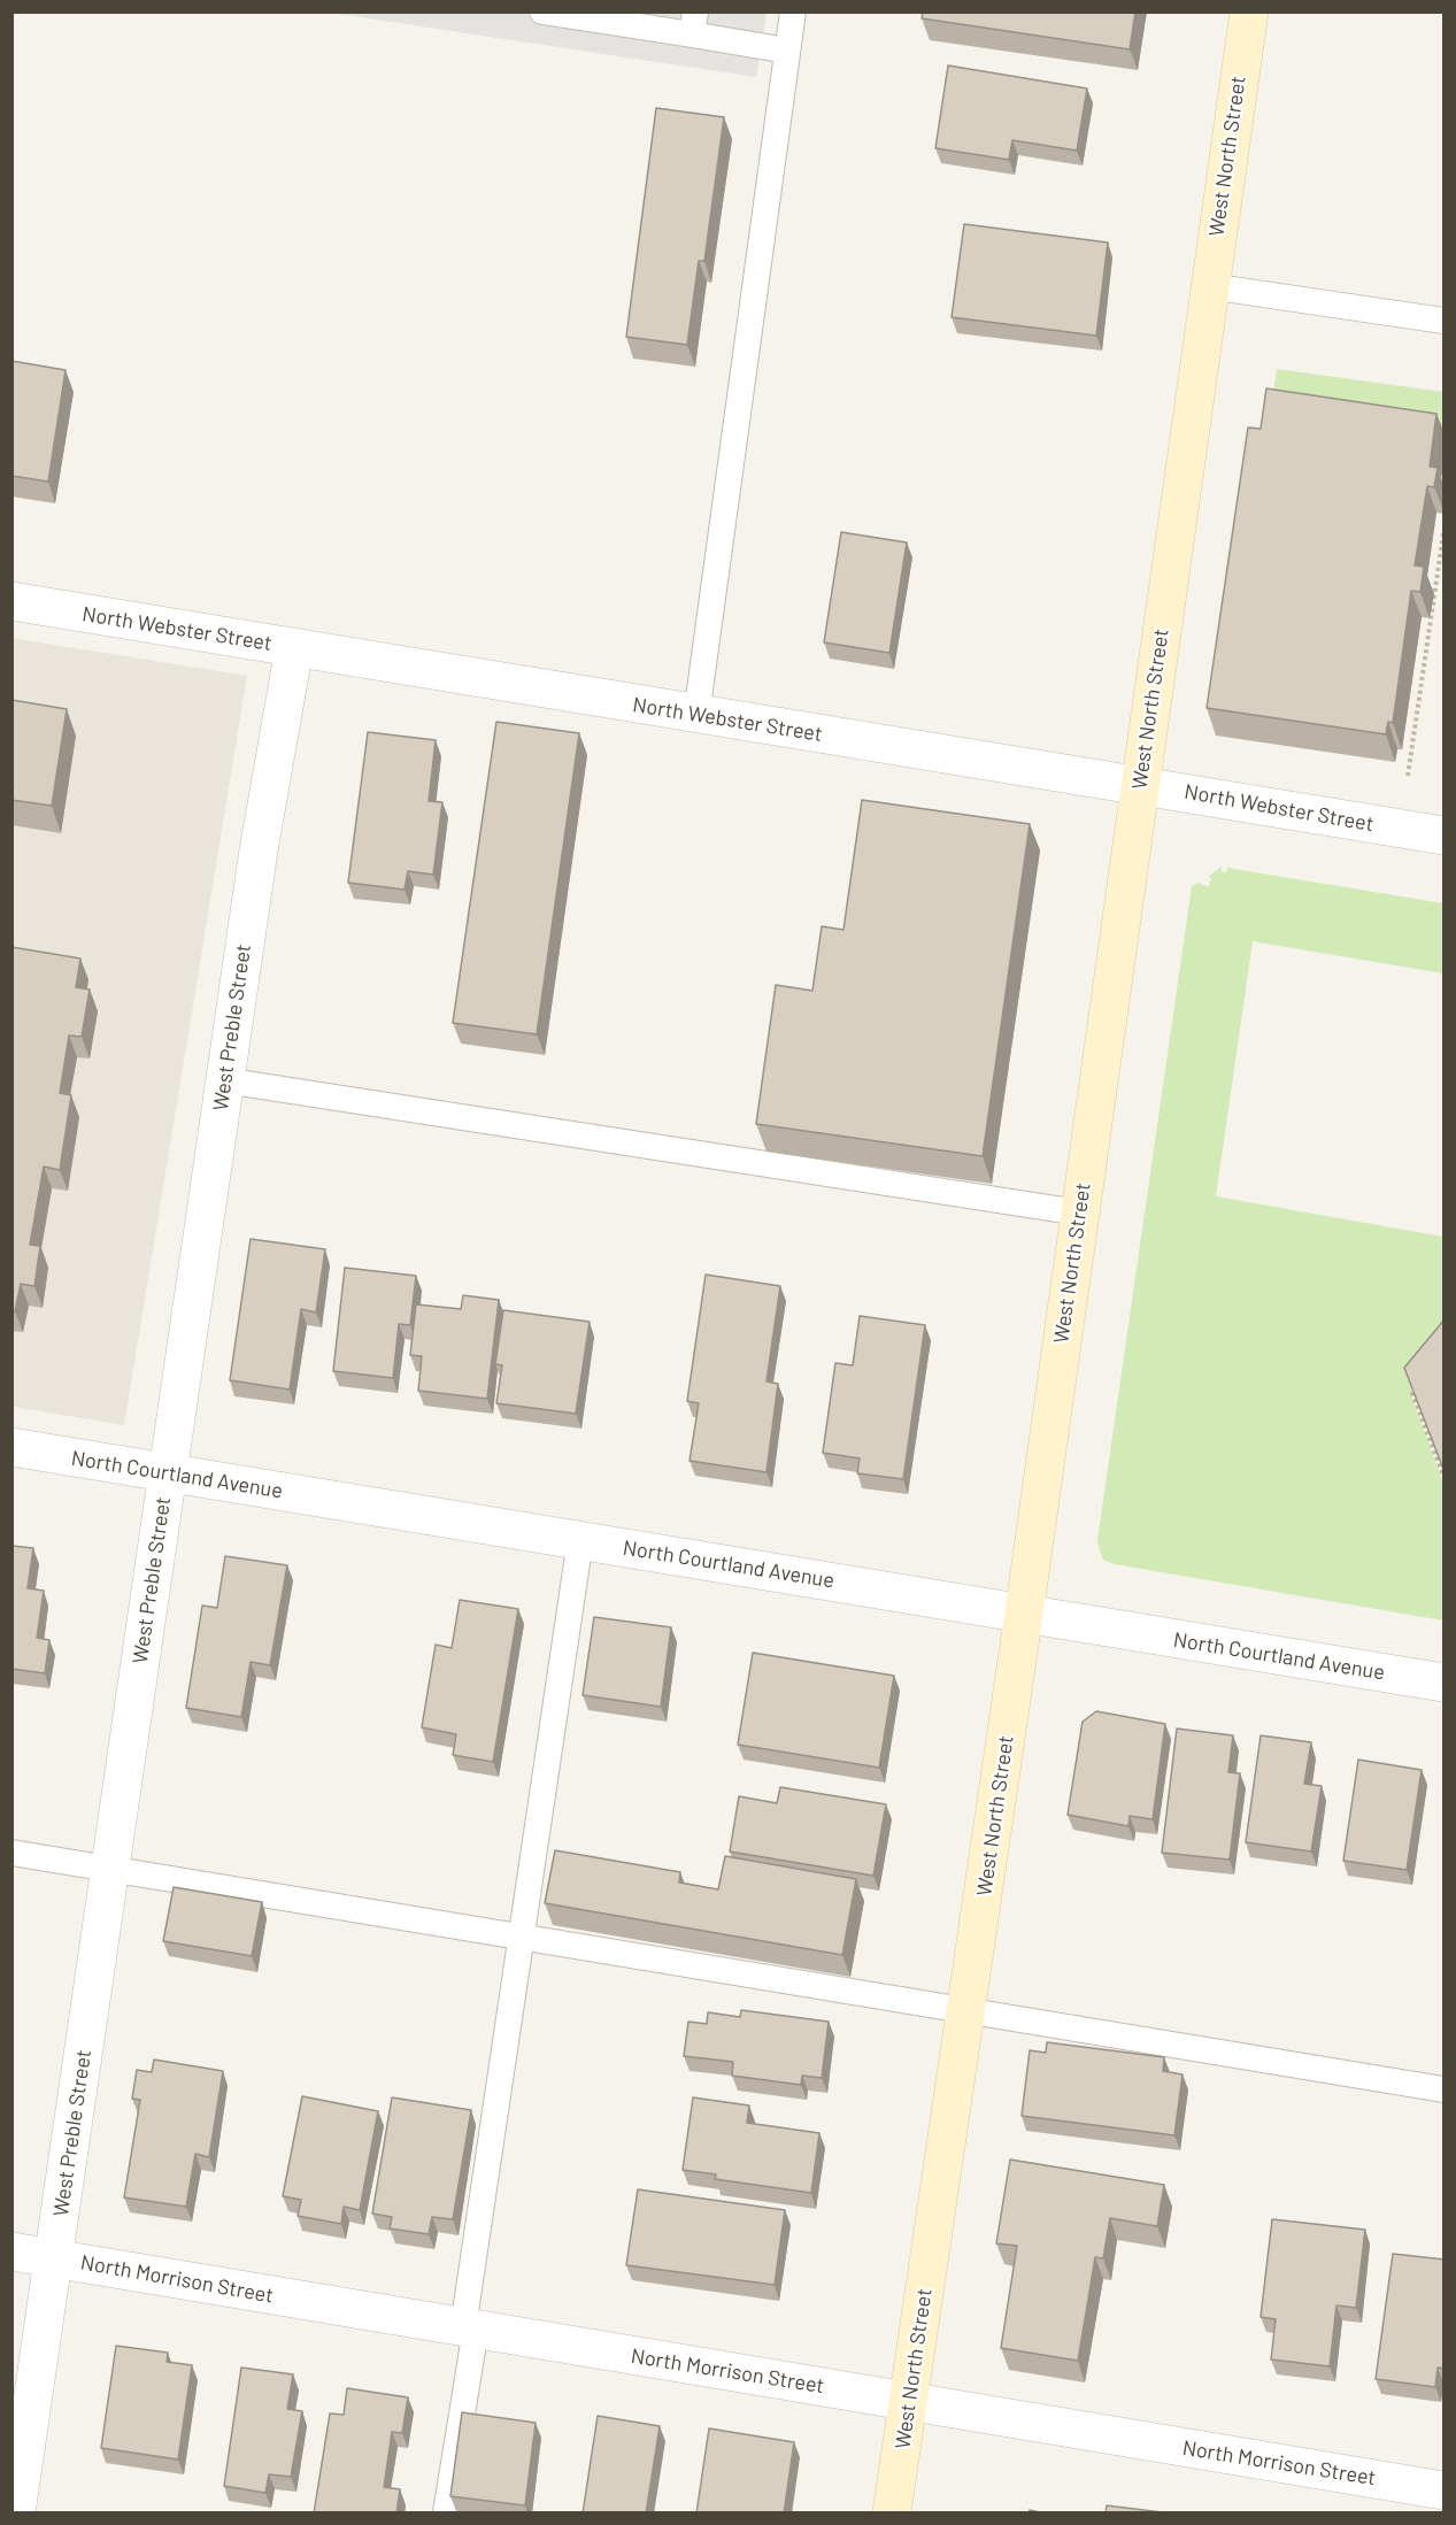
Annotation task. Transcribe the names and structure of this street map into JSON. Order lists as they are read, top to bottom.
{
  "streets": {
    "street": [
      "West North Street",
      "North Webster Street",
      "West Preble Street",
      "North Courtland Avenue",
      "North Morrison Street"
    ]
  },
  "crossings": [
    ["West North Street", "North Webster Street"],
    ["West North Street", "North Courtland Avenue"],
    ["West North Street", "North Morrison Street"],
    ["North Webster Street", "West Preble Street"],
    ["West Preble Street", "North Courtland Avenue"],
    ["West Preble Street", "North Morrison Street"]
  ]
}
